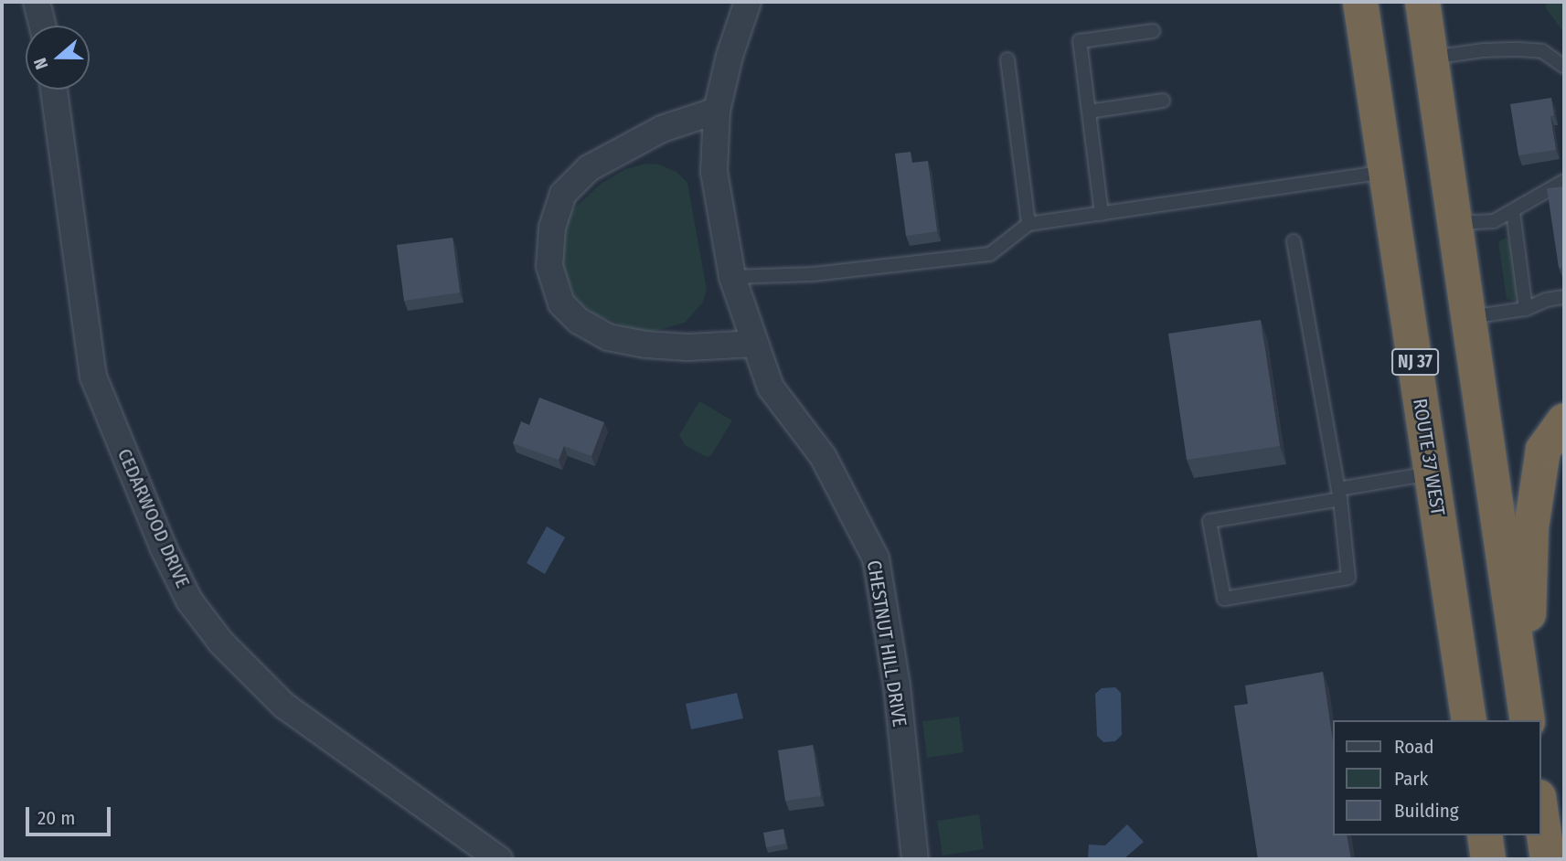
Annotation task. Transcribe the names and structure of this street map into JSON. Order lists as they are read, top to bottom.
{
  "streets": {
    "highway": ["NJ 37", "ROUTE 37 WEST"],
    "street": ["CEDARWOOD DRIVE", "CHESTNUT HILL DRIVE"]
  },
  "legend": ["Road", "Park", "Building"],
  "scale_bar": "20 m",
  "north": "left"
}
